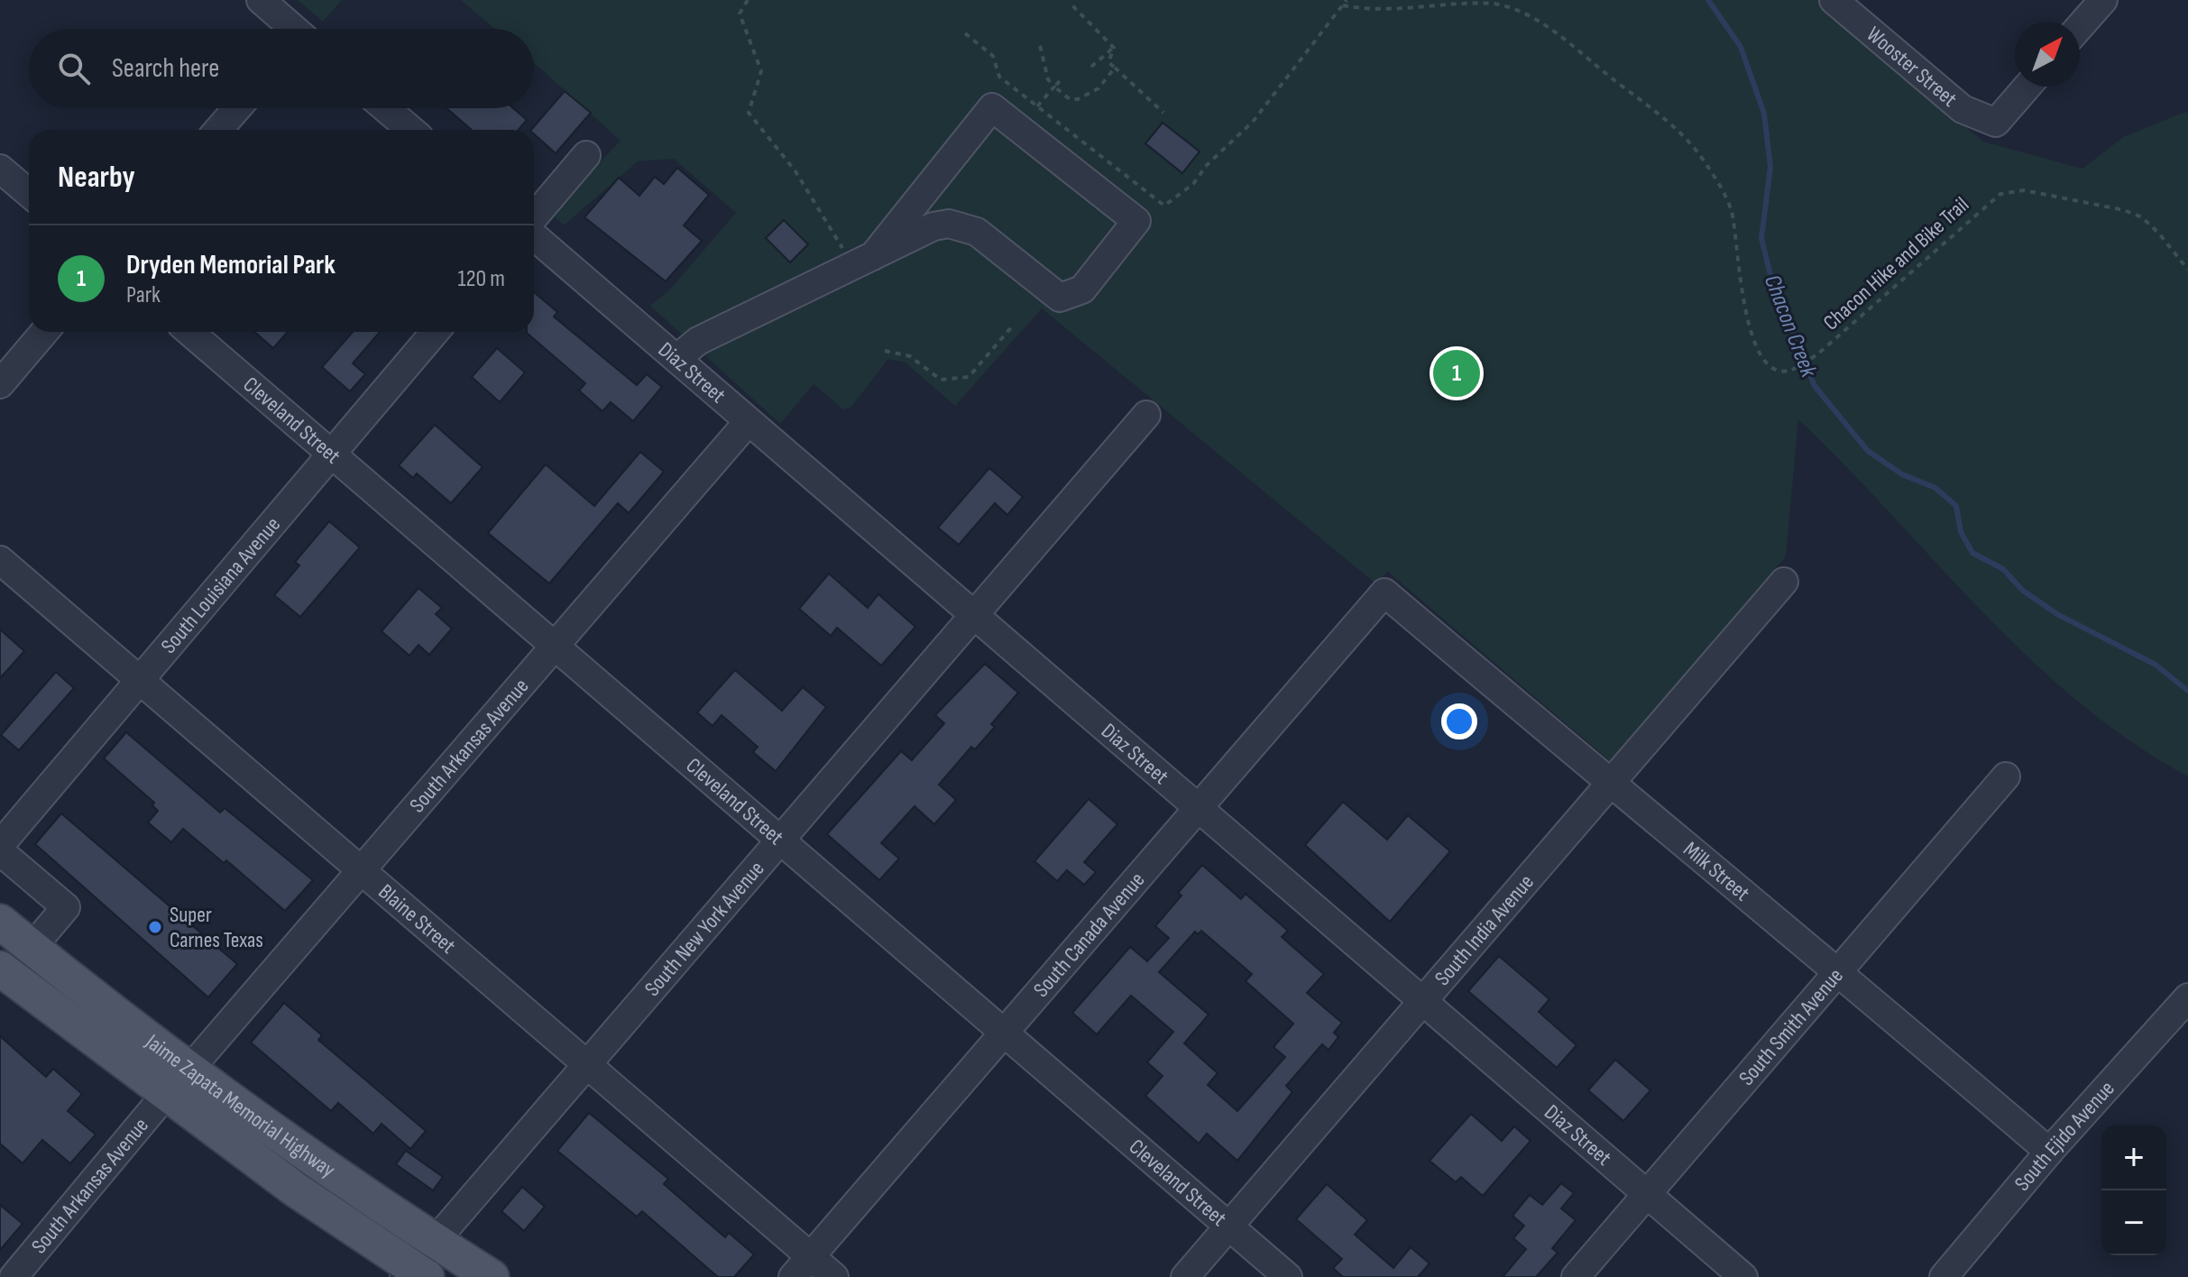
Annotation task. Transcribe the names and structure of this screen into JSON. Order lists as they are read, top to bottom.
{
  "streets": {
    "main road": ["Jaime Zapata Memorial Highway"],
    "street": [
      "Wooster Street",
      "Diaz Street",
      "Cleveland Street",
      "South Louisiana Avenue",
      "South Arkansas Avenue",
      "Milk Street",
      "Blaine Street",
      "South New York Avenue",
      "South India Avenue",
      "South Canada Avenue",
      "South Smith Avenue",
      "South Ejido Avenue"
    ],
    "path": ["Chacon Hike and Bike Trail"]
  },
  "crossings": [
    ["Diaz Street", "South Arkansas Avenue"],
    ["Diaz Street", "South New York Avenue"],
    ["Diaz Street", "South India Avenue"],
    ["Diaz Street", "South Canada Avenue"],
    ["Diaz Street", "South Smith Avenue"],
    ["Cleveland Street", "South Louisiana Avenue"],
    ["Cleveland Street", "South Arkansas Avenue"],
    ["Cleveland Street", "South New York Avenue"],
    ["Cleveland Street", "South India Avenue"],
    ["Cleveland Street", "South Canada Avenue"],
    ["South Louisiana Avenue", "Blaine Street"],
    ["South Arkansas Avenue", "Blaine Street"],
    ["South Arkansas Avenue", "Jaime Zapata Memorial Highway"],
    ["Milk Street", "South India Avenue"],
    ["Milk Street", "South Canada Avenue"],
    ["Milk Street", "South Smith Avenue"],
    ["Milk Street", "South Ejido Avenue"],
    ["Blaine Street", "South New York Avenue"],
    ["Blaine Street", "South Canada Avenue"],
    ["South New York Avenue", "Jaime Zapata Memorial Highway"]
  ],
  "water": ["Chacon Creek"],
  "places": ["Super Carnes Texas"],
  "north": "top right",
  "page": {
    "search": "Search here",
    "heading": "Nearby",
    "list": [
      {
        "mark": "1",
        "name": "Dryden Memorial Park",
        "note": "Park",
        "value": "120 m"
      }
    ],
    "pins": "1",
    "map_buttons": ["+", "−"]
  }
}
